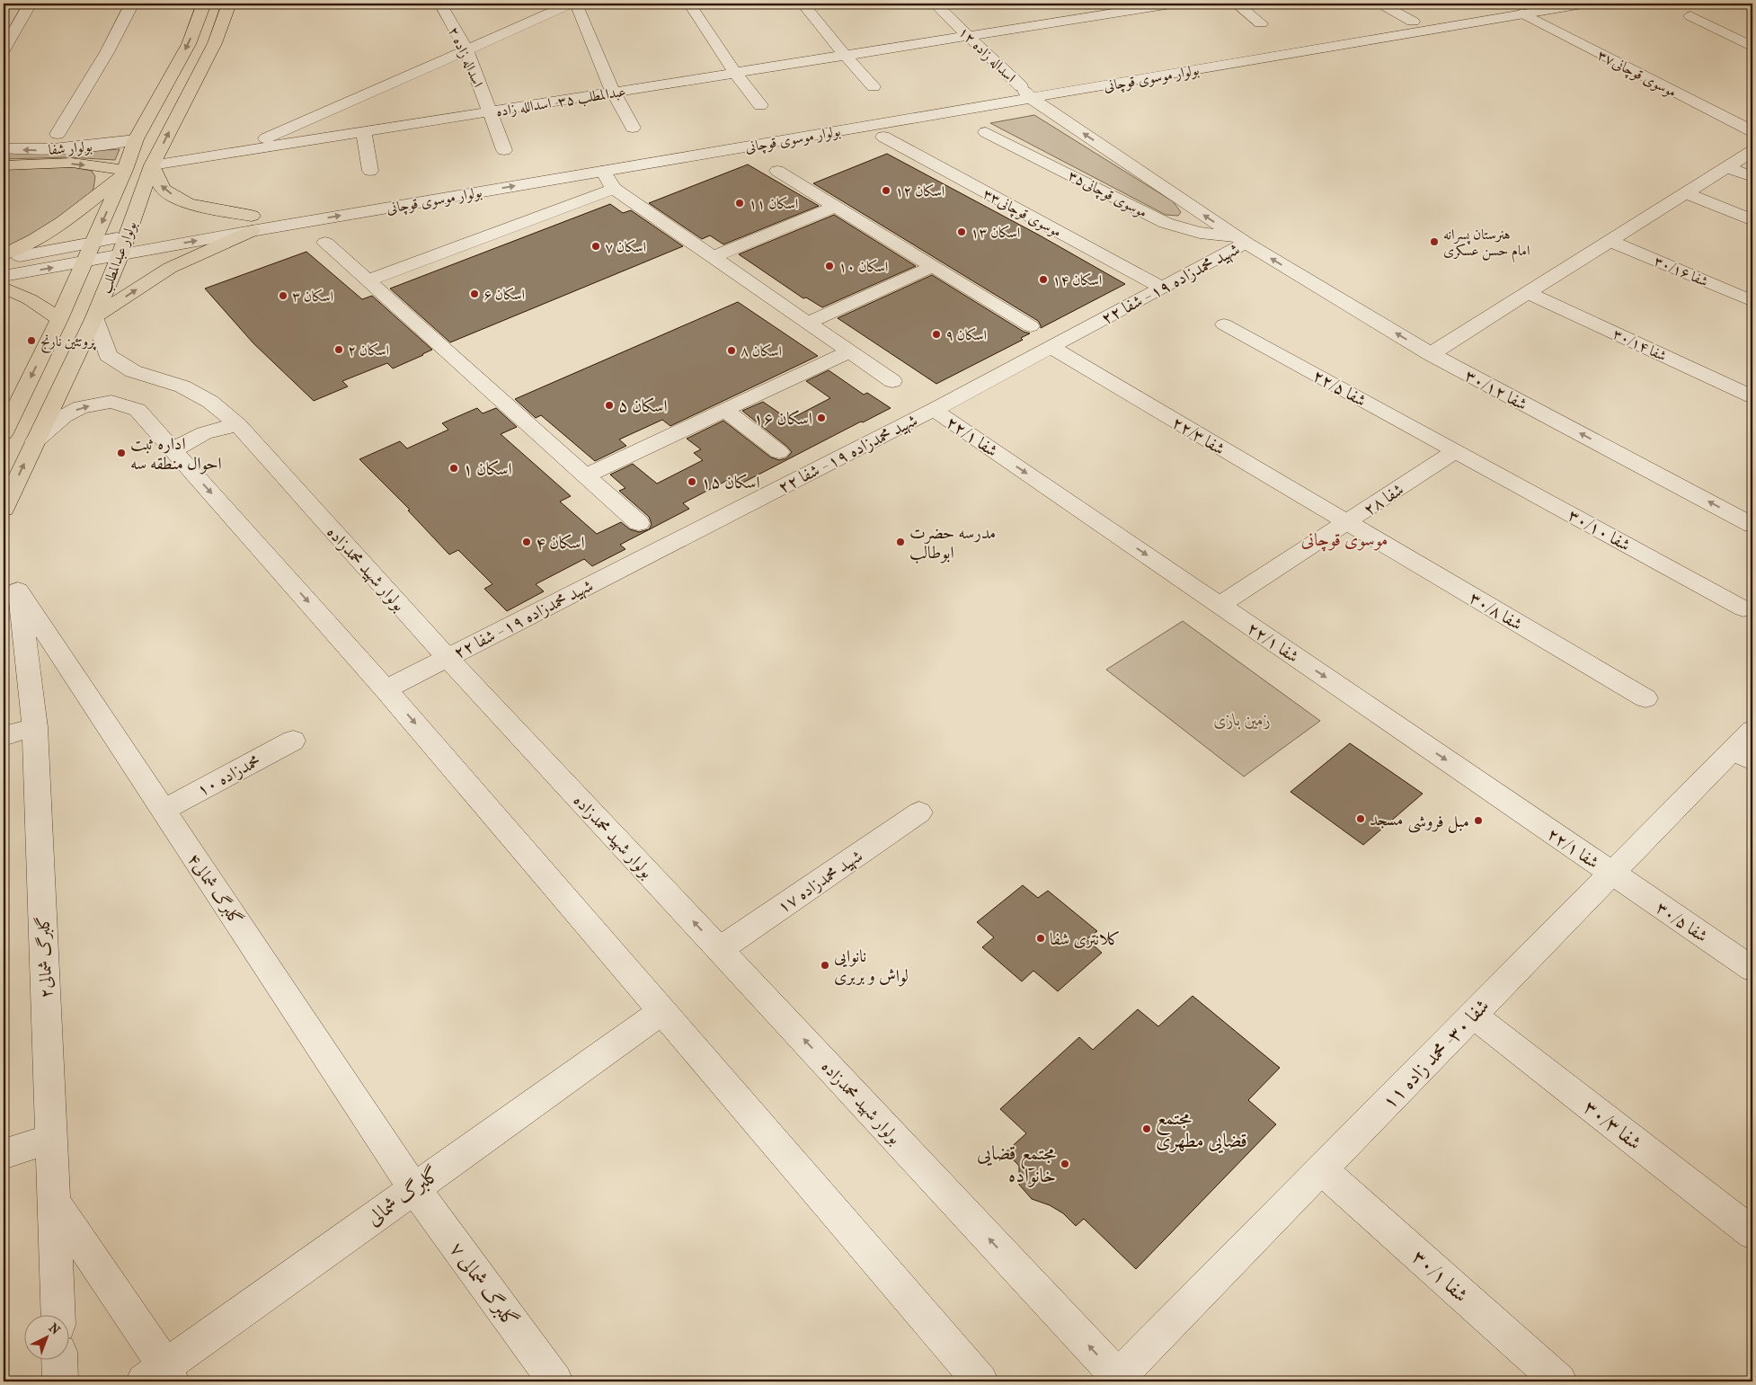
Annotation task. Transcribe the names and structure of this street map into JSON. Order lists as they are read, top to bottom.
{
  "streets": {
    "main road": ["بولوار عبدالمطلب"],
    "street": [
      "اسداله زاده ۱۲",
      "اسداله زاده ۲",
      "موسوی قوچانی۳۷",
      "بولوار موسوی قوچانی",
      "عبدالمطلب ۳۵- اسدالله زاده",
      "بولوار شفا",
      "موسوی قوچانی۳۵",
      "موسوی قوچانی۳۳",
      "شفا ۳۰/۱۶",
      "شهید محمدزاده ۱۹ - شفا ۲۲",
      "شفا ۳۰/۱۴",
      "شفا ۲۲/۵",
      "شفا ۳۰/۱۲",
      "شفا ۲۲/۳",
      "۲۲/۱ شفا",
      "شفا ۲۸",
      "شفا ۳۰/۱۰",
      "بولوار شهید محمدزاده",
      "شفا ۳۰/۸",
      "محمدزاده ۱۰",
      "شهید محمدزاده ۱۷",
      "گلبرگ شمالی۴",
      "۳۰/۵ شفا",
      "گلبرگ شمالی۲",
      "شفا ۳۰- محمد زاده ۱۱",
      "۳۰/۳ شفا",
      "گلبرگ شمالی",
      "شفا ۳۰/۱",
      "گلبرگ شمالی ۷"
    ]
  },
  "crossings": [
    ["اسداله زاده ۱۲", "بولوار موسوی قوچانی"],
    ["اسداله زاده ۱۲", "عبدالمطلب ۳۵- اسدالله زاده"],
    ["اسداله زاده ۱۲", "موسوی قوچانی۳۵"],
    ["اسداله زاده ۲", "عبدالمطلب ۳۵- اسدالله زاده"],
    ["موسوی قوچانی۳۷", "بولوار موسوی قوچانی"],
    ["بولوار موسوی قوچانی", "موسوی قوچانی۳۵"],
    ["بولوار موسوی قوچانی", "بولوار عبدالمطلب"],
    ["عبدالمطلب ۳۵- اسدالله زاده", "بولوار عبدالمطلب"],
    ["بولوار شفا", "بولوار عبدالمطلب"],
    ["موسوی قوچانی۳۵", "شهید محمدزاده ۱۹ - شفا ۲۲"],
    ["موسوی قوچانی۳۵", "شفا ۳۰/۱۲"],
    ["موسوی قوچانی۳۳", "شهید محمدزاده ۱۹ - شفا ۲۲"],
    ["بولوار عبدالمطلب", "بولوار شهید محمدزاده"],
    ["شهید محمدزاده ۱۹ - شفا ۲۲", "شفا ۳۰/۱۲"],
    ["شهید محمدزاده ۱۹ - شفا ۲۲", "شفا ۲۲/۳"],
    ["شهید محمدزاده ۱۹ - شفا ۲۲", "۲۲/۱ شفا"],
    ["شهید محمدزاده ۱۹ - شفا ۲۲", "بولوار شهید محمدزاده"],
    ["شفا ۲۲/۵", "شفا ۲۸"],
    ["شفا ۲۲/۵", "شفا ۳۰/۱۰"],
    ["شفا ۲۲/۳", "شفا ۲۸"],
    ["شفا ۲۲/۳", "شفا ۳۰/۸"],
    ["۲۲/۱ شفا", "شفا ۲۸"],
    ["۲۲/۱ شفا", "۳۰/۵ شفا"],
    ["۲۲/۱ شفا", "شفا ۳۰- محمد زاده ۱۱"],
    ["شفا ۲۸", "شفا ۳۰/۱۰"],
    ["شفا ۲۸", "شفا ۳۰/۸"],
    ["بولوار شهید محمدزاده", "شهید محمدزاده ۱۷"],
    ["بولوار شهید محمدزاده", "شفا ۳۰- محمد زاده ۱۱"],
    ["محمدزاده ۱۰", "گلبرگ شمالی۴"],
    ["گلبرگ شمالی۴", "گلبرگ شمالی۲"],
    ["گلبرگ شمالی۴", "گلبرگ شمالی"],
    ["گلبرگ شمالی۴", "گلبرگ شمالی ۷"],
    ["۳۰/۵ شفا", "شفا ۳۰- محمد زاده ۱۱"],
    ["شفا ۳۰- محمد زاده ۱۱", "۳۰/۳ شفا"],
    ["شفا ۳۰- محمد زاده ۱۱", "شفا ۳۰/۱"],
    ["گلبرگ شمالی", "گلبرگ شمالی ۷"]
  ],
  "one_way": ["شفا ۳۰/۱۲", "۲۲/۱ شفا"],
  "districts": ["موسوی قوچانی"],
  "parks": ["زمین بازی"],
  "places": [
    "اسکان ۱۲",
    "اسکان ۱۱",
    "اسکان ۱۳",
    "هنرستان پسرانه امام حسن عسکری",
    "اسکان ۷",
    "اسکان ۱۰",
    "اسکان ۱۴",
    "اسکان ۶",
    "اسکان ۳",
    "اسکان ۹",
    "پروتئین نارنج",
    "اسکان ۲",
    "اسکان ۸",
    "اسکان ۵",
    "اسکان ۱۶",
    "اداره ثبت احوال منطقه سه",
    "اسکان ۱",
    "اسکان ۱۵",
    "اسکان ۴",
    "مدرسه حضرت ابوطالب",
    "مسجد",
    "مبل فروشی",
    "کلانتری شفا",
    "نانوایی لواش و بربری",
    "مجتمع قضایی مطهری",
    "مجتمع قضایی خانواده"
  ],
  "north": "top right"
}
